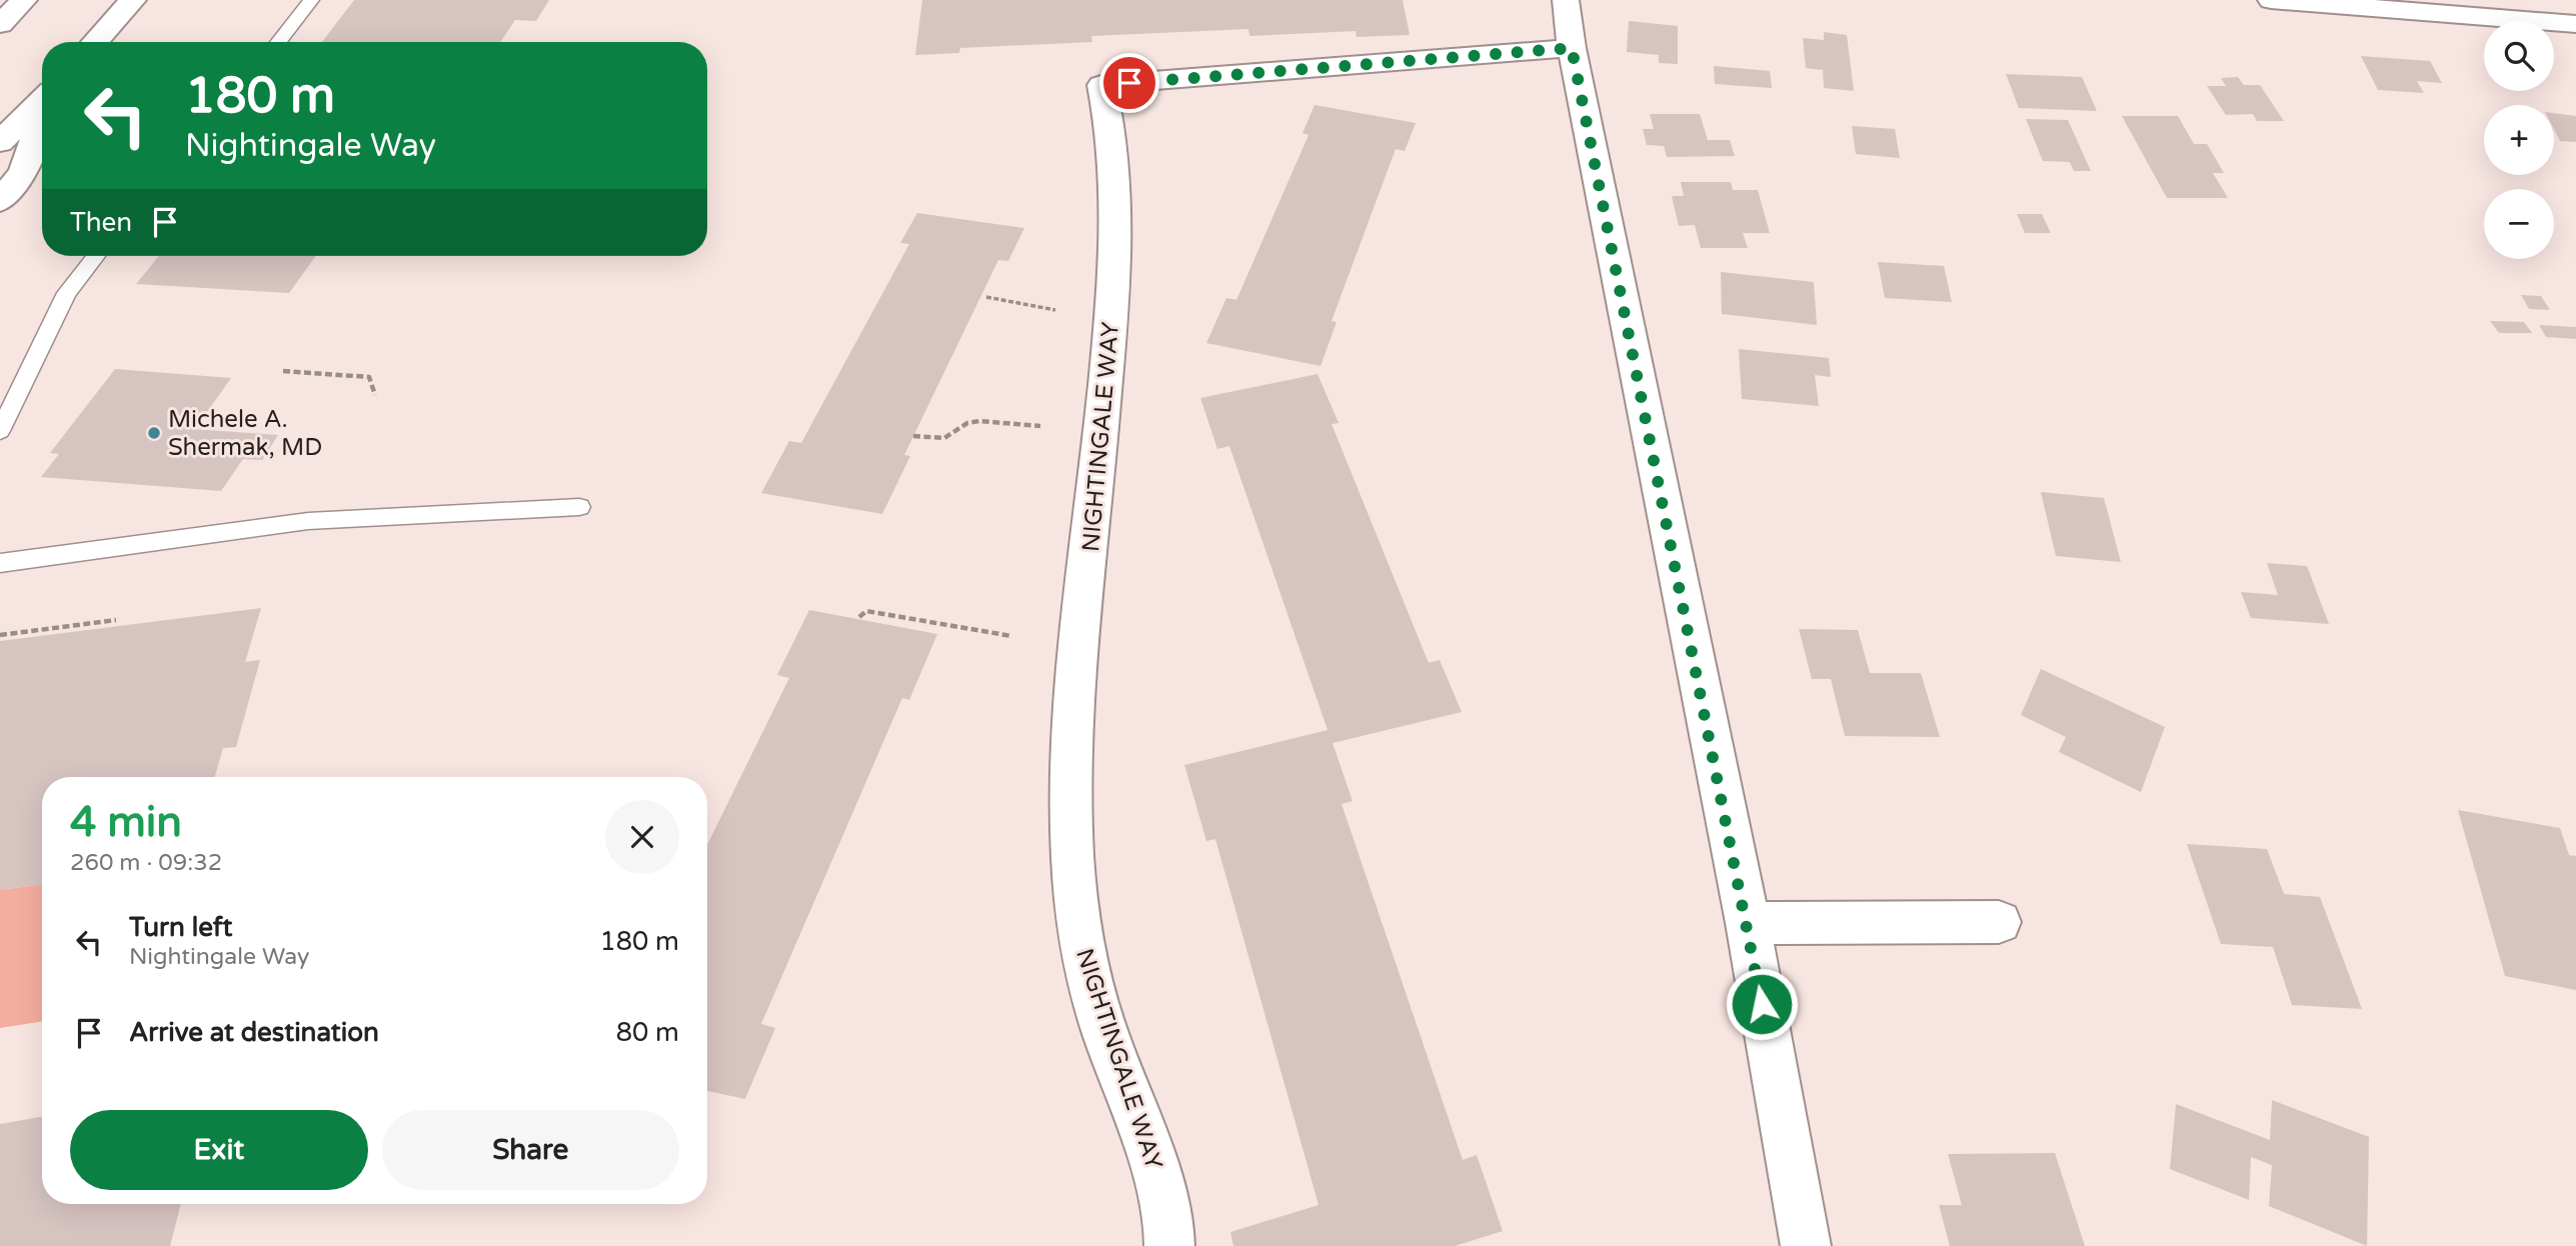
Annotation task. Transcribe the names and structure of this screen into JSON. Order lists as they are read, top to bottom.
{
  "streets": {
    "main road": ["NIGHTINGALE WAY"]
  },
  "places": ["Michele A. Shermak, MD"],
  "page": {
    "map_buttons": ["+", "−"],
    "turn": ["180 m", "Nightingale Way"],
    "then": "Then",
    "heading": ["4 min", "260 m · 09:32"],
    "list": [
      {
        "name": "Turn left",
        "note": "Nightingale Way",
        "value": "180 m"
      },
      {
        "name": "Arrive at destination",
        "value": "80 m"
      }
    ],
    "buttons": ["Exit", "Share"]
  }
}
